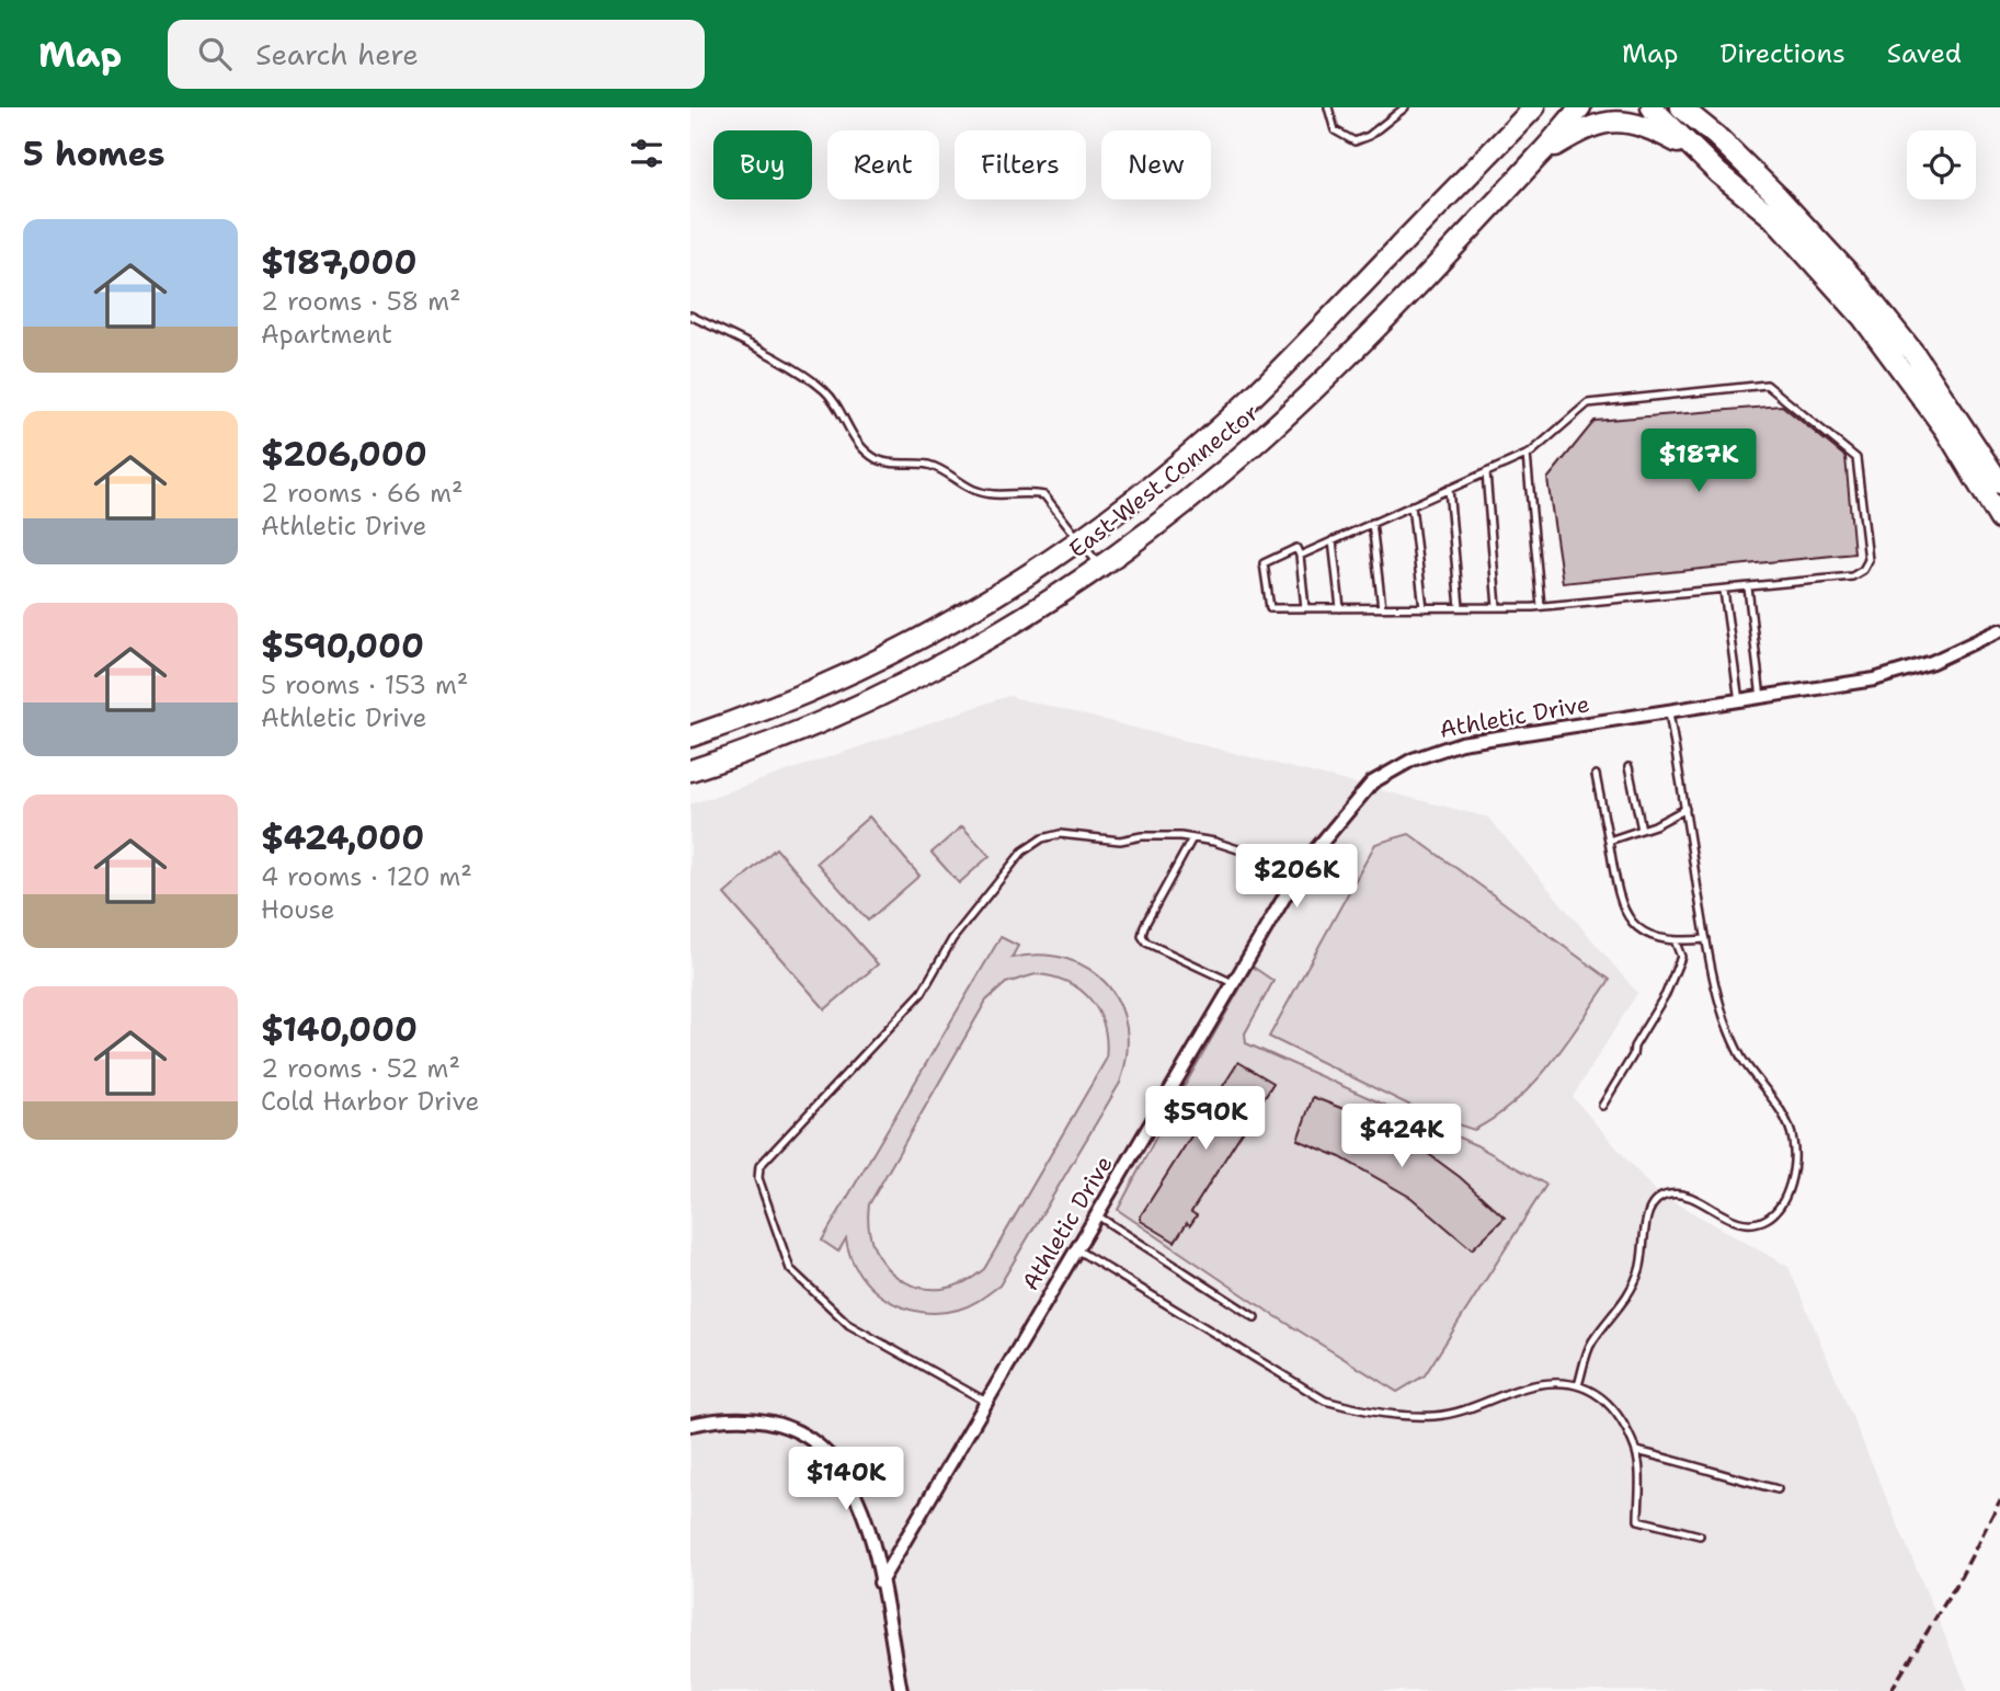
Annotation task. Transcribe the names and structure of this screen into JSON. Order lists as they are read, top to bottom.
{
  "streets": {
    "main road": ["East-West Connector"],
    "street": ["Athletic Drive"]
  },
  "page": {
    "header": "Map",
    "search": "Search here",
    "nav": ["Map", "Directions", "Saved"],
    "heading": "5 homes",
    "chip": [
      "Buy",
      "Rent",
      "Filters",
      "New"
    ],
    "list": [
      {
        "name": "$187,000",
        "note": "2 rooms · 58 m² · Apartment"
      },
      {
        "name": "$206,000",
        "note": "2 rooms · 66 m² · Athletic Drive"
      },
      {
        "name": "$590,000",
        "note": "5 rooms · 153 m² · Athletic Drive"
      },
      {
        "name": "$424,000",
        "note": "4 rooms · 120 m² · House"
      },
      {
        "name": "$140,000",
        "note": "2 rooms · 52 m² · Cold Harbor Drive"
      }
    ],
    "price": [
      "$187K",
      "$206K",
      "$590K",
      "$424K",
      "$140K"
    ]
  }
}
